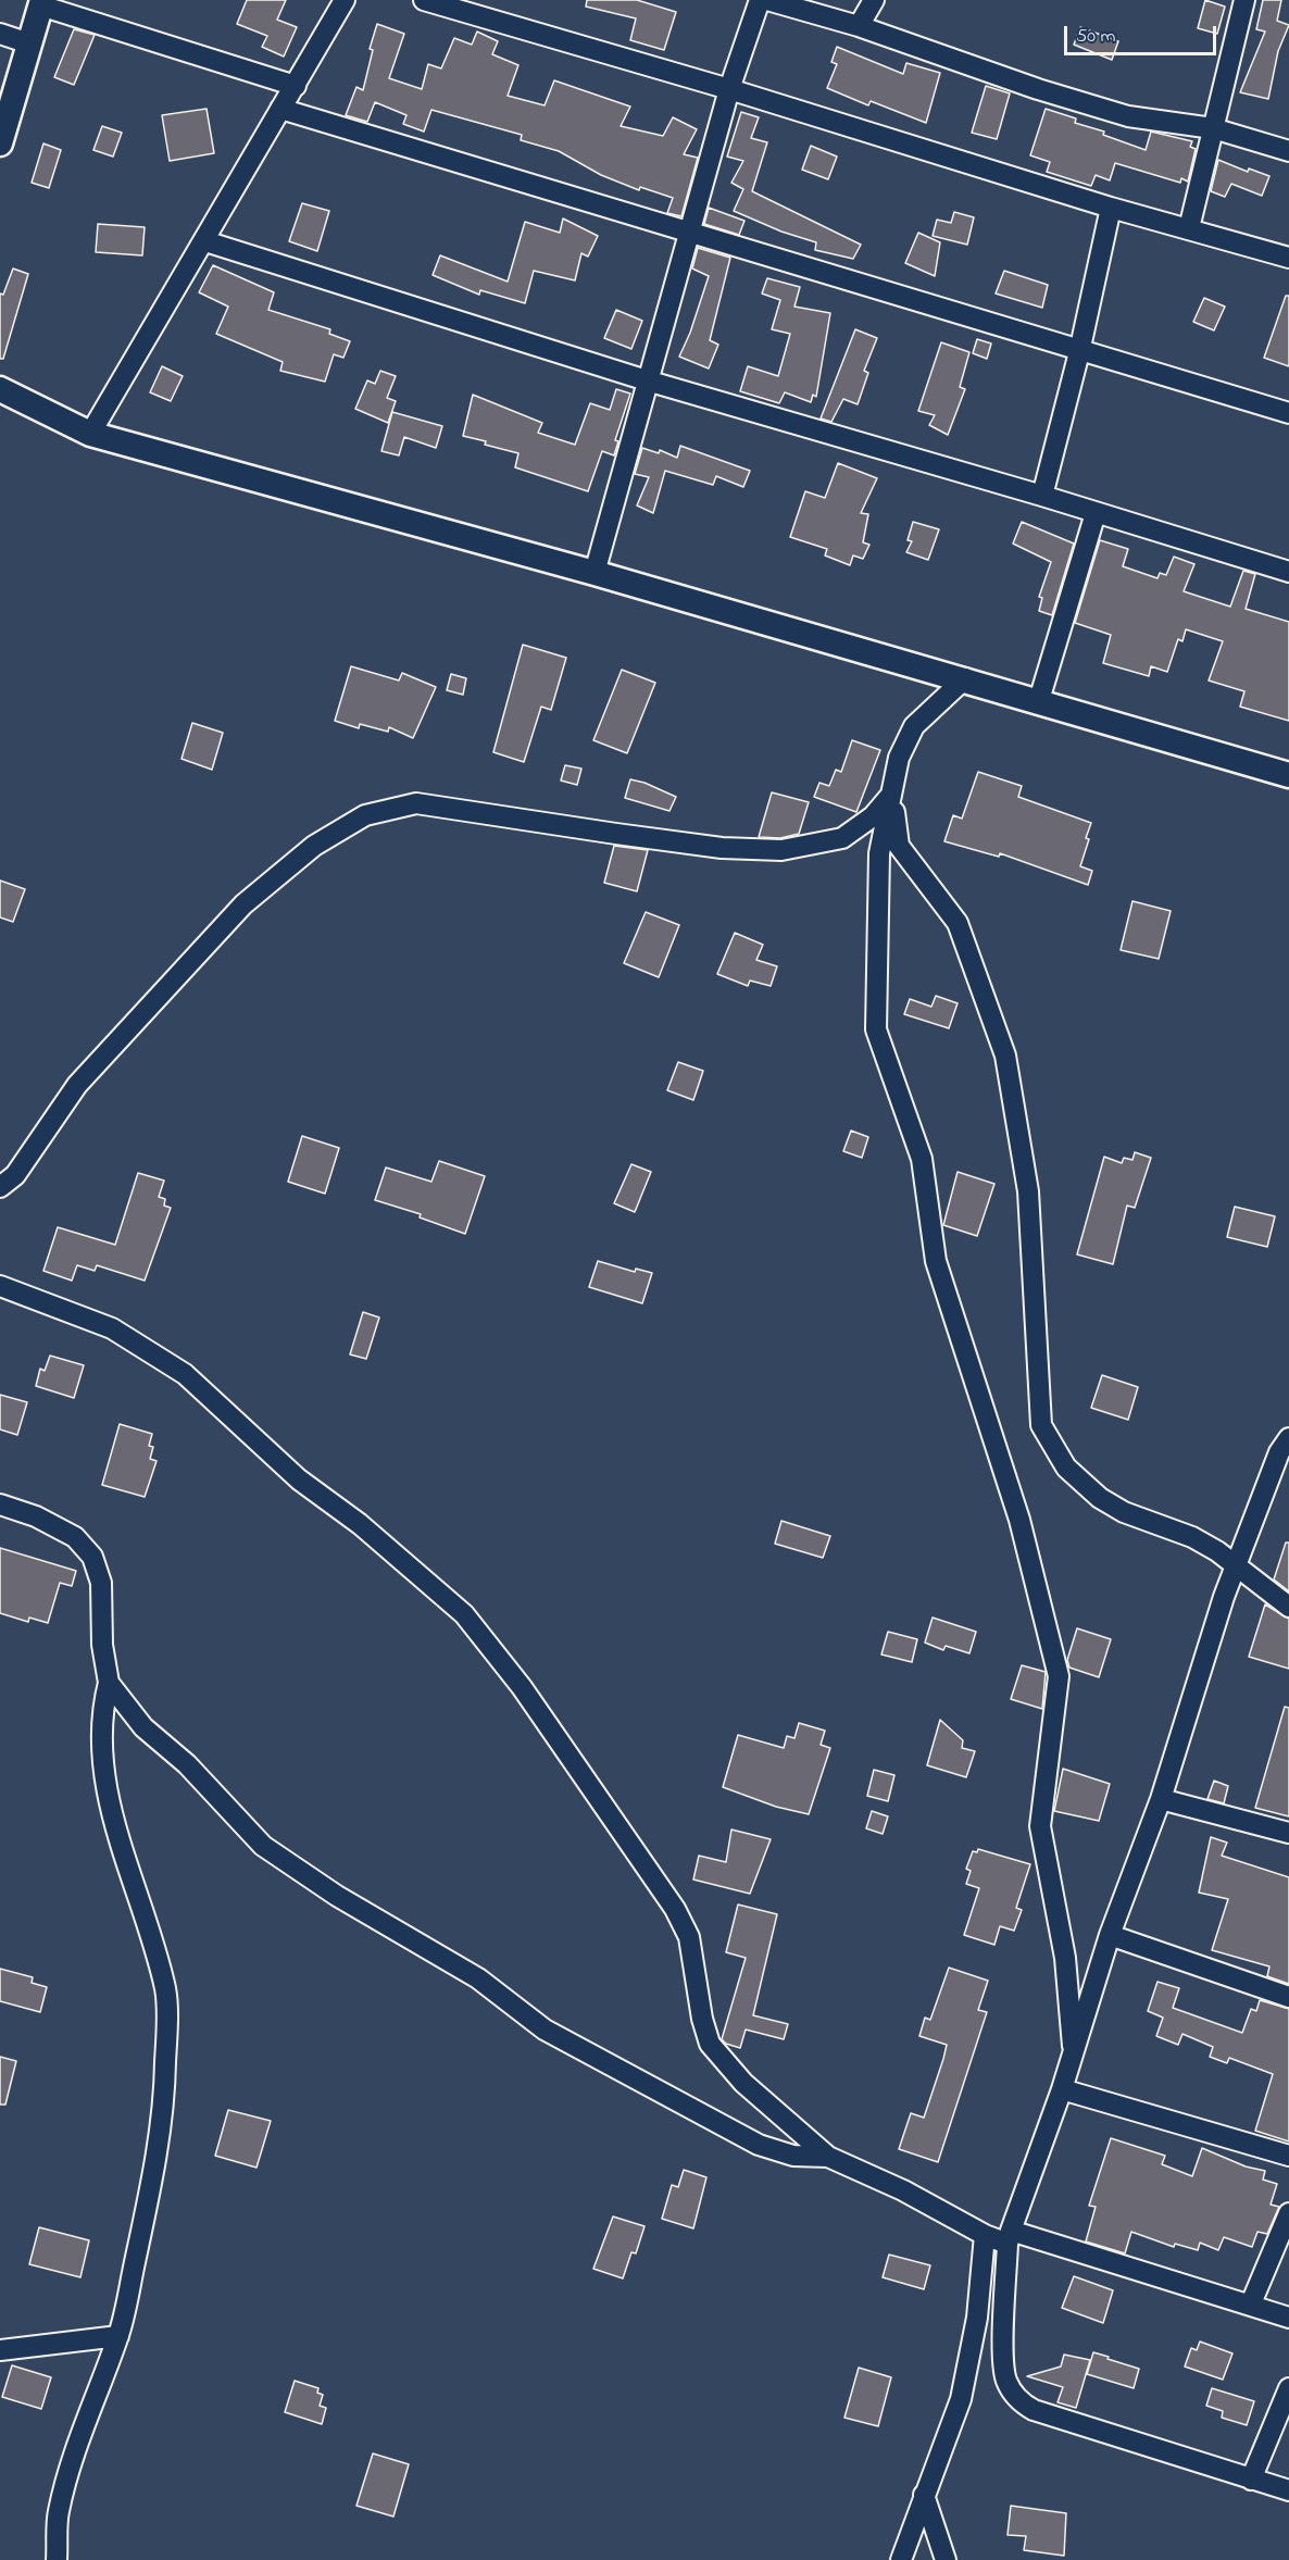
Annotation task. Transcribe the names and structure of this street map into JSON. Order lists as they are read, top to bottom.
{
  "scale_bar": "50 m"
}
